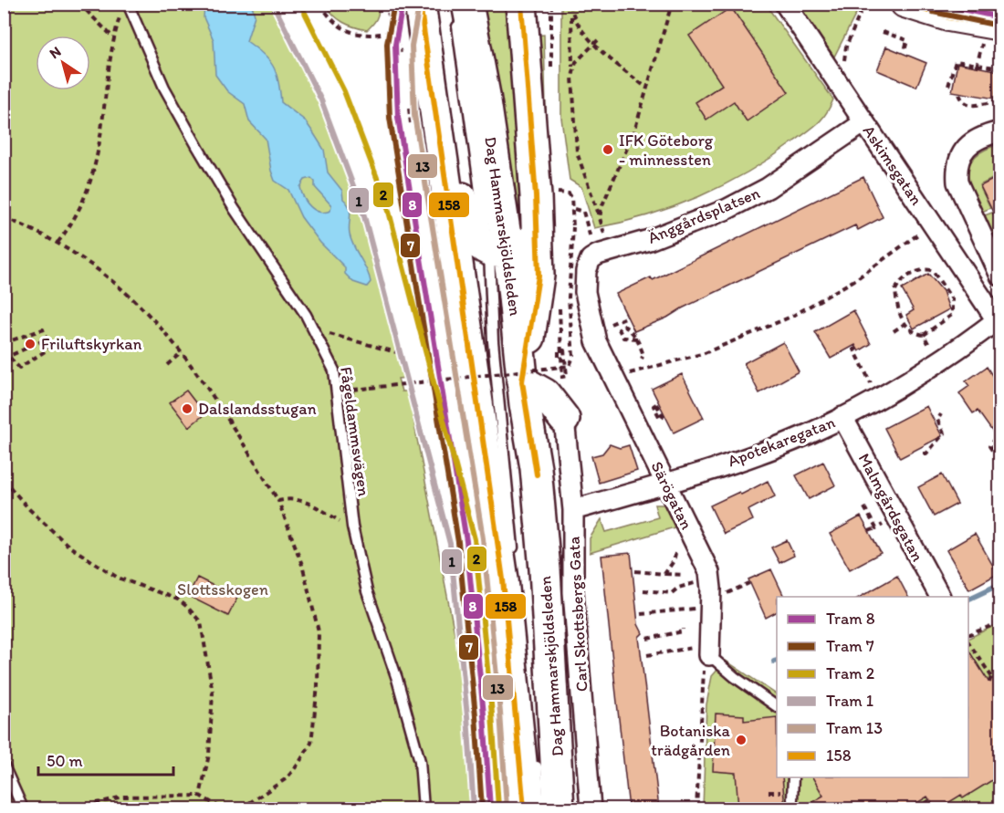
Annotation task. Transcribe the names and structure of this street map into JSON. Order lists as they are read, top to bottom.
{
  "streets": {
    "main road": ["Dag Hammarskjöldsleden"],
    "street": [
      "Askimsgatan",
      "Änggårdsplatsen",
      "Apotekaregatan",
      "Särögatan",
      "Malmgårdsgatan",
      "Carl Skottsbergs Gata"
    ],
    "lane": ["Fågeldammsvägen"]
  },
  "crossings": [
    ["Askimsgatan", "Änggårdsplatsen"],
    ["Askimsgatan", "Apotekaregatan"],
    ["Änggårdsplatsen", "Särögatan"],
    ["Apotekaregatan", "Särögatan"],
    ["Apotekaregatan", "Malmgårdsgatan"],
    ["Apotekaregatan", "Carl Skottsbergs Gata"]
  ],
  "parks": ["Slottsskogen"],
  "places": [
    "IFK Göteborg - minnessten",
    "Friluftskyrkan",
    "Dalslandsstugan",
    "Botaniska trädgården"
  ],
  "lines": [
    "tram line 8",
    "tram line 7",
    "tram line 2",
    "transit line 158",
    "tram line 13",
    "tram line 1"
  ],
  "legend": [
    "Tram 8",
    "Tram 7",
    "Tram 2",
    "Tram 1",
    "Tram 13",
    "158"
  ],
  "scale_bar": "50 m",
  "north": "top left"
}
